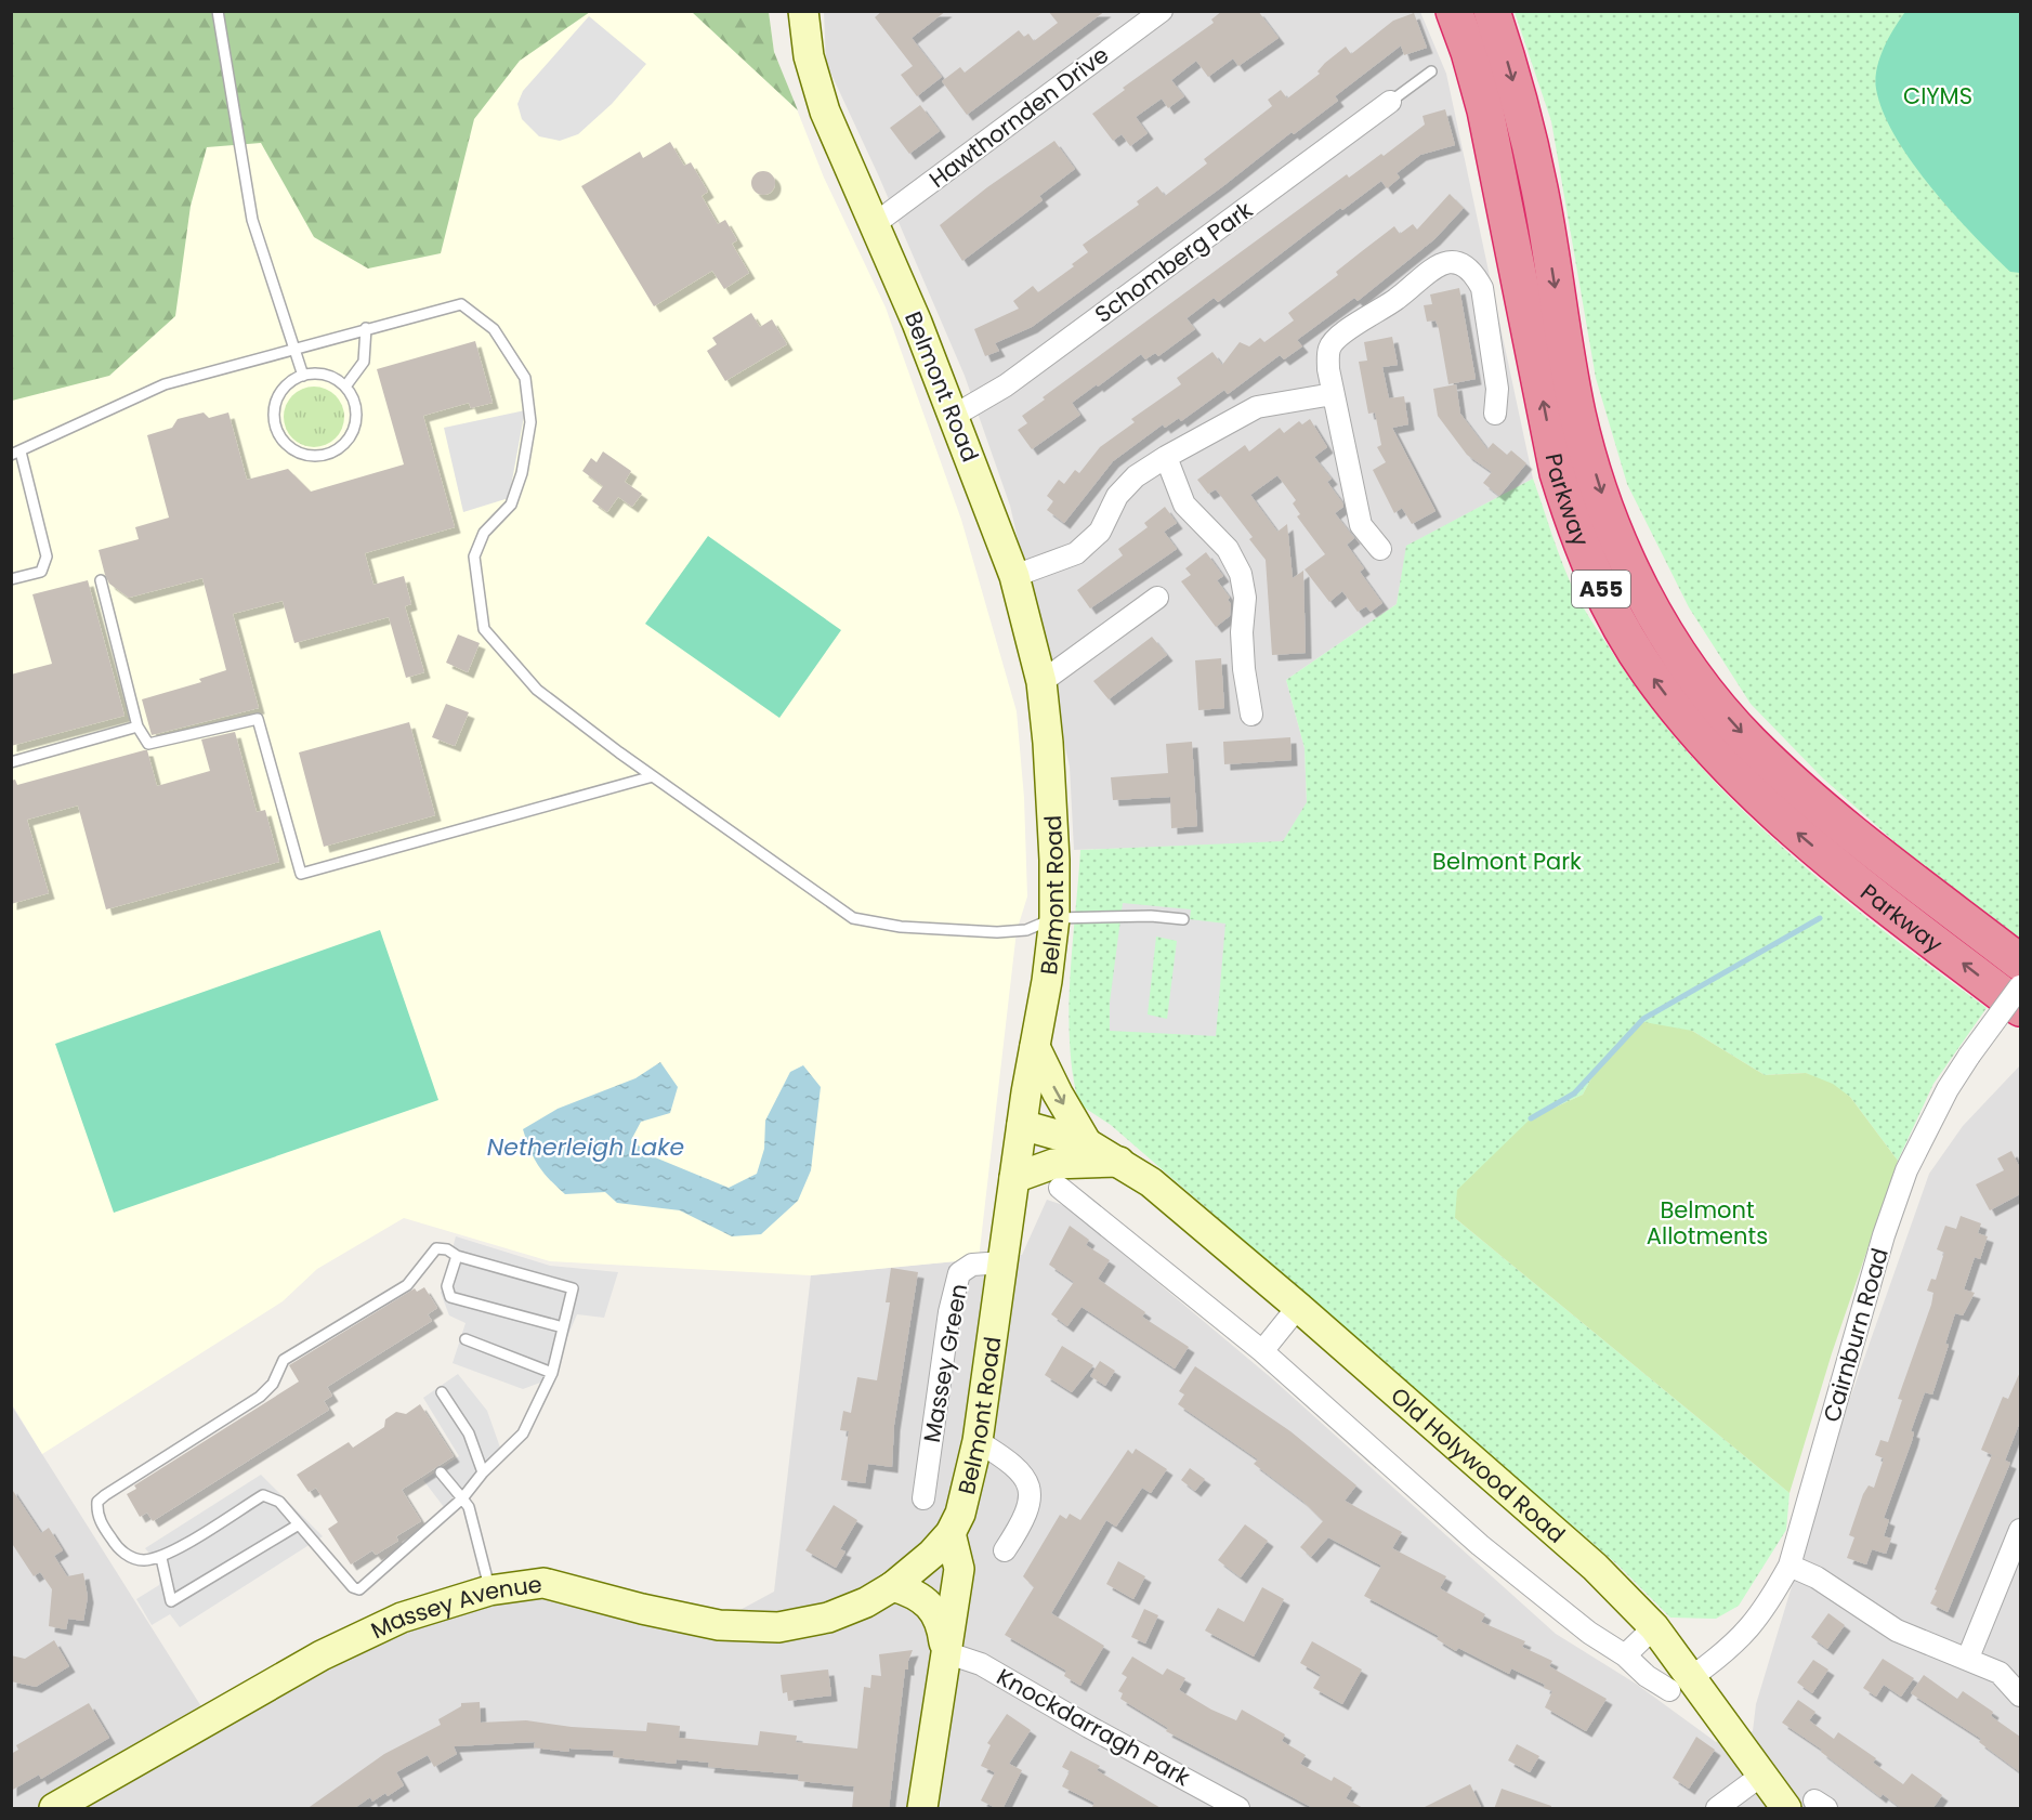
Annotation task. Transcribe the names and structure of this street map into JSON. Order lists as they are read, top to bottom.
{
  "streets": {
    "highway": ["Parkway", "A55"],
    "street": [
      "Hawthornden Drive",
      "Schomberg Park",
      "Belmont Road",
      "Cairnburn Road",
      "Massey Green",
      "Old Holywood Road",
      "Massey Avenue",
      "Knockdarragh Park"
    ]
  },
  "crossings": [
    ["Hawthornden Drive", "Belmont Road"],
    ["Schomberg Park", "Belmont Road"],
    ["Belmont Road", "Massey Green"],
    ["Belmont Road", "Old Holywood Road"],
    ["Belmont Road", "Massey Avenue"],
    ["Cairnburn Road", "Old Holywood Road"]
  ],
  "water": ["Netherleigh Lake"],
  "parks": ["CIYMS", "Belmont Park", "Belmont Allotments"]
}
